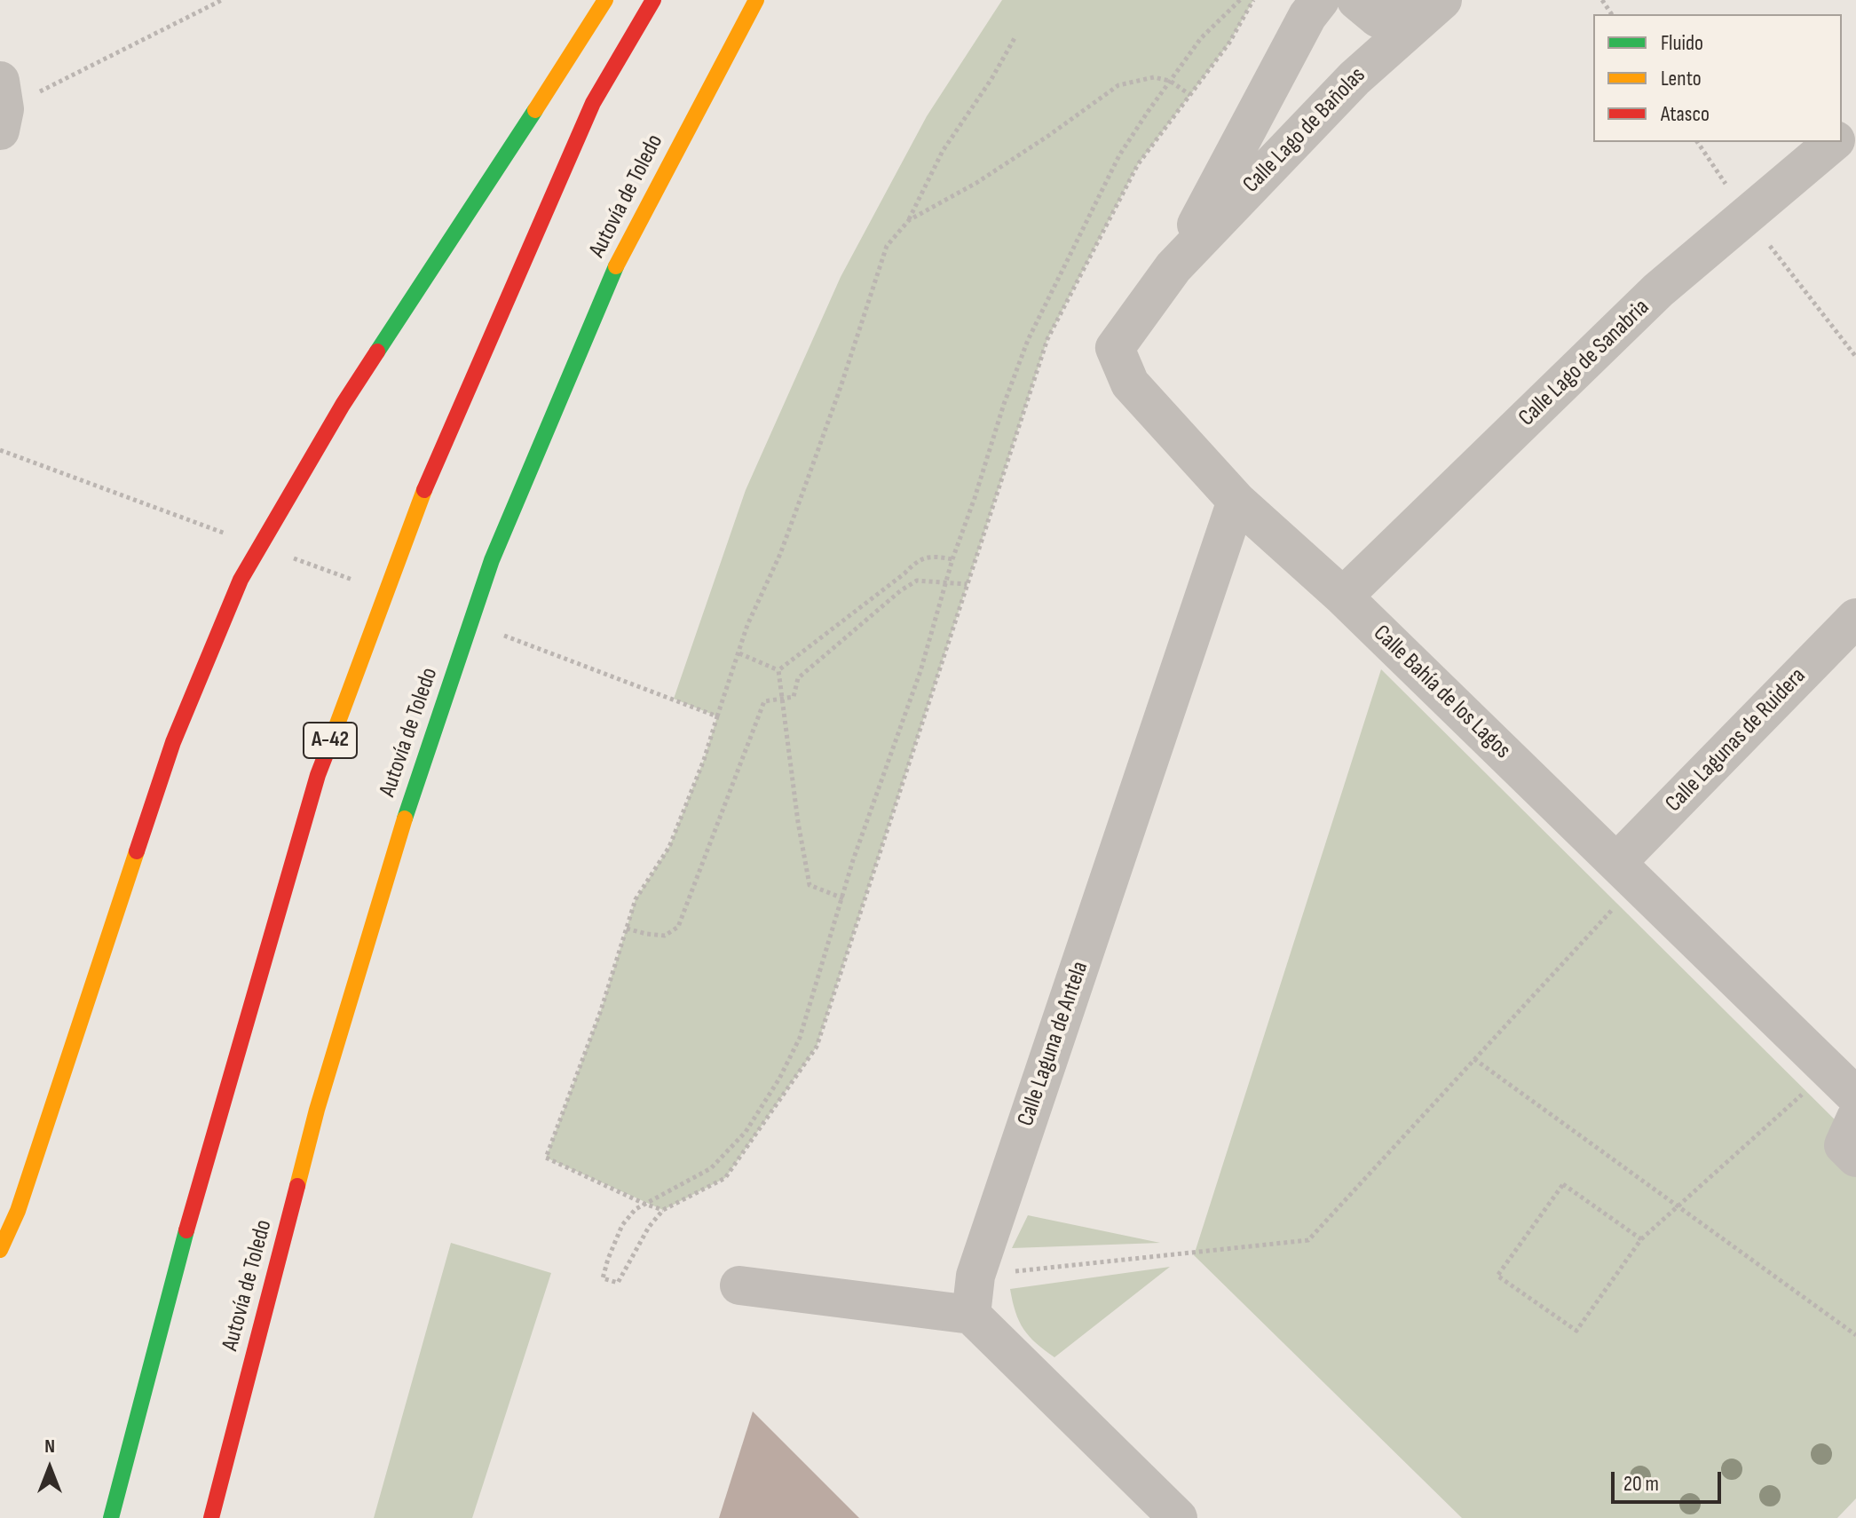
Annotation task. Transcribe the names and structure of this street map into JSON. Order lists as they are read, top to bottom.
{
  "streets": {
    "highway": ["Autovía de Toledo", "A-42"],
    "street": [
      "Calle Lago de Bañolas",
      "Calle Lago de Sanabria",
      "Calle Bahía de los Lagos",
      "Calle Lagunas de Ruidera",
      "Calle Laguna de Antela"
    ]
  },
  "crossings": [
    ["Calle Lago de Bañolas", "Calle Bahía de los Lagos"],
    ["Calle Lago de Sanabria", "Calle Bahía de los Lagos"],
    ["Calle Bahía de los Lagos", "Calle Lagunas de Ruidera"],
    ["Calle Bahía de los Lagos", "Calle Laguna de Antela"]
  ],
  "legend": ["Fluido", "Lento", "Atasco"],
  "scale_bar": "20 m",
  "north": "top"
}
